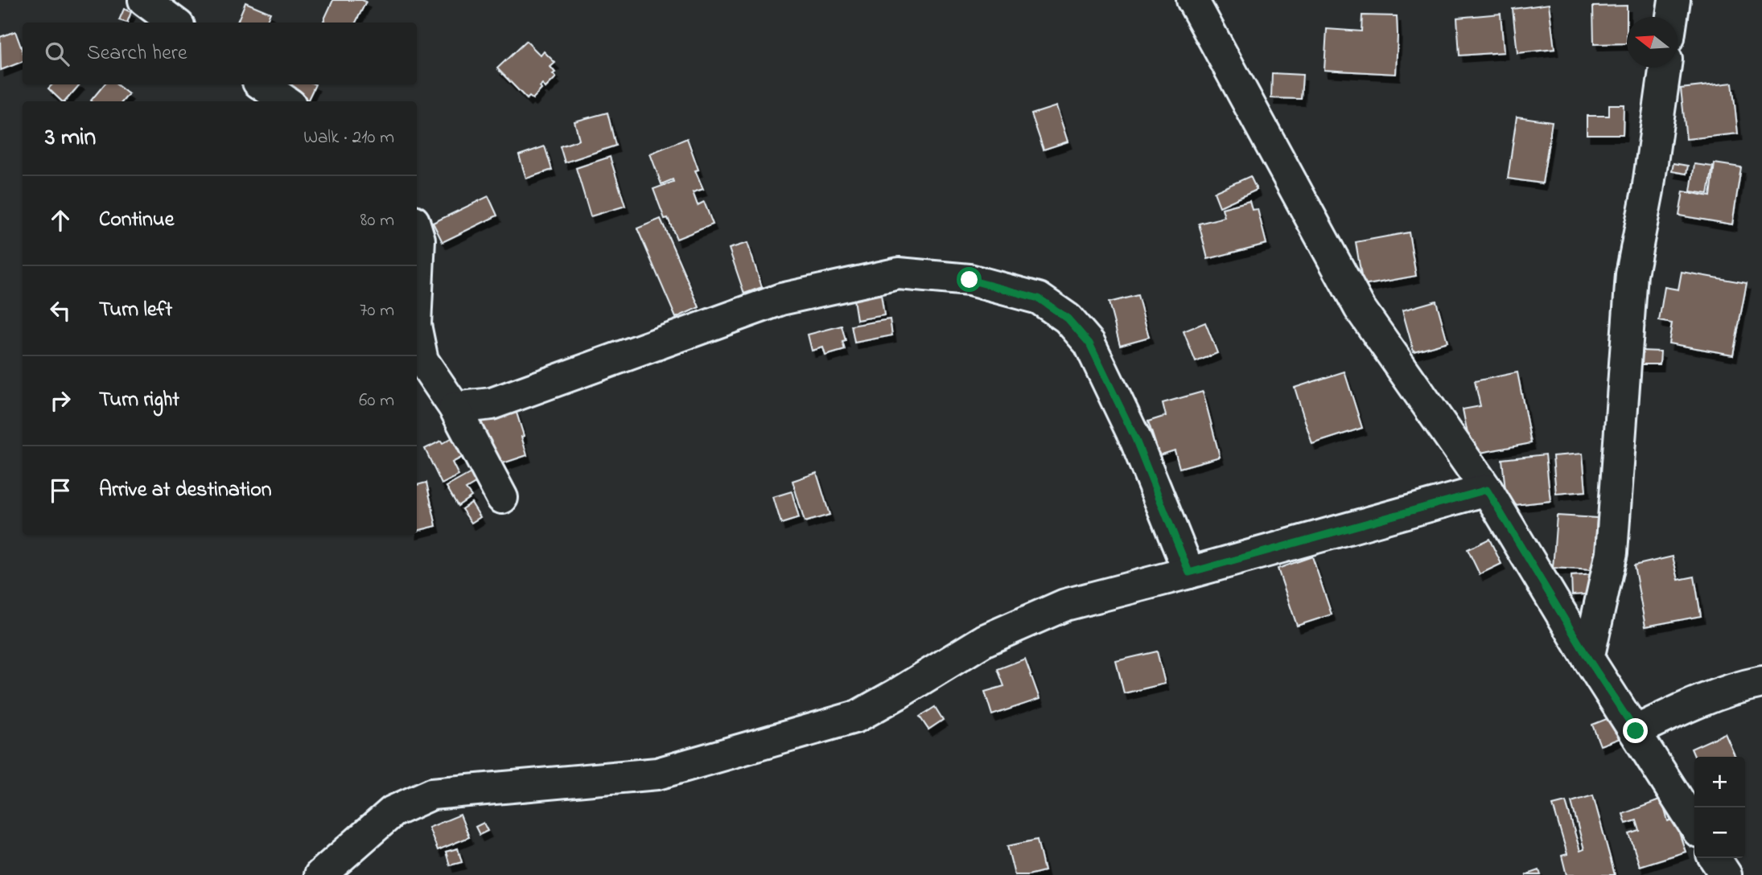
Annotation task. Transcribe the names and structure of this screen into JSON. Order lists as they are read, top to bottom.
{
  "north": "left",
  "page": {
    "search": "Search here",
    "heading": ["3 min", "Walk · 210 m"],
    "list": [
      ["Continue", "80 m"],
      ["Turn left", "70 m"],
      ["Turn right", "60 m"],
      "Arrive at destination"
    ],
    "map_buttons": ["+", "−"]
  }
}
